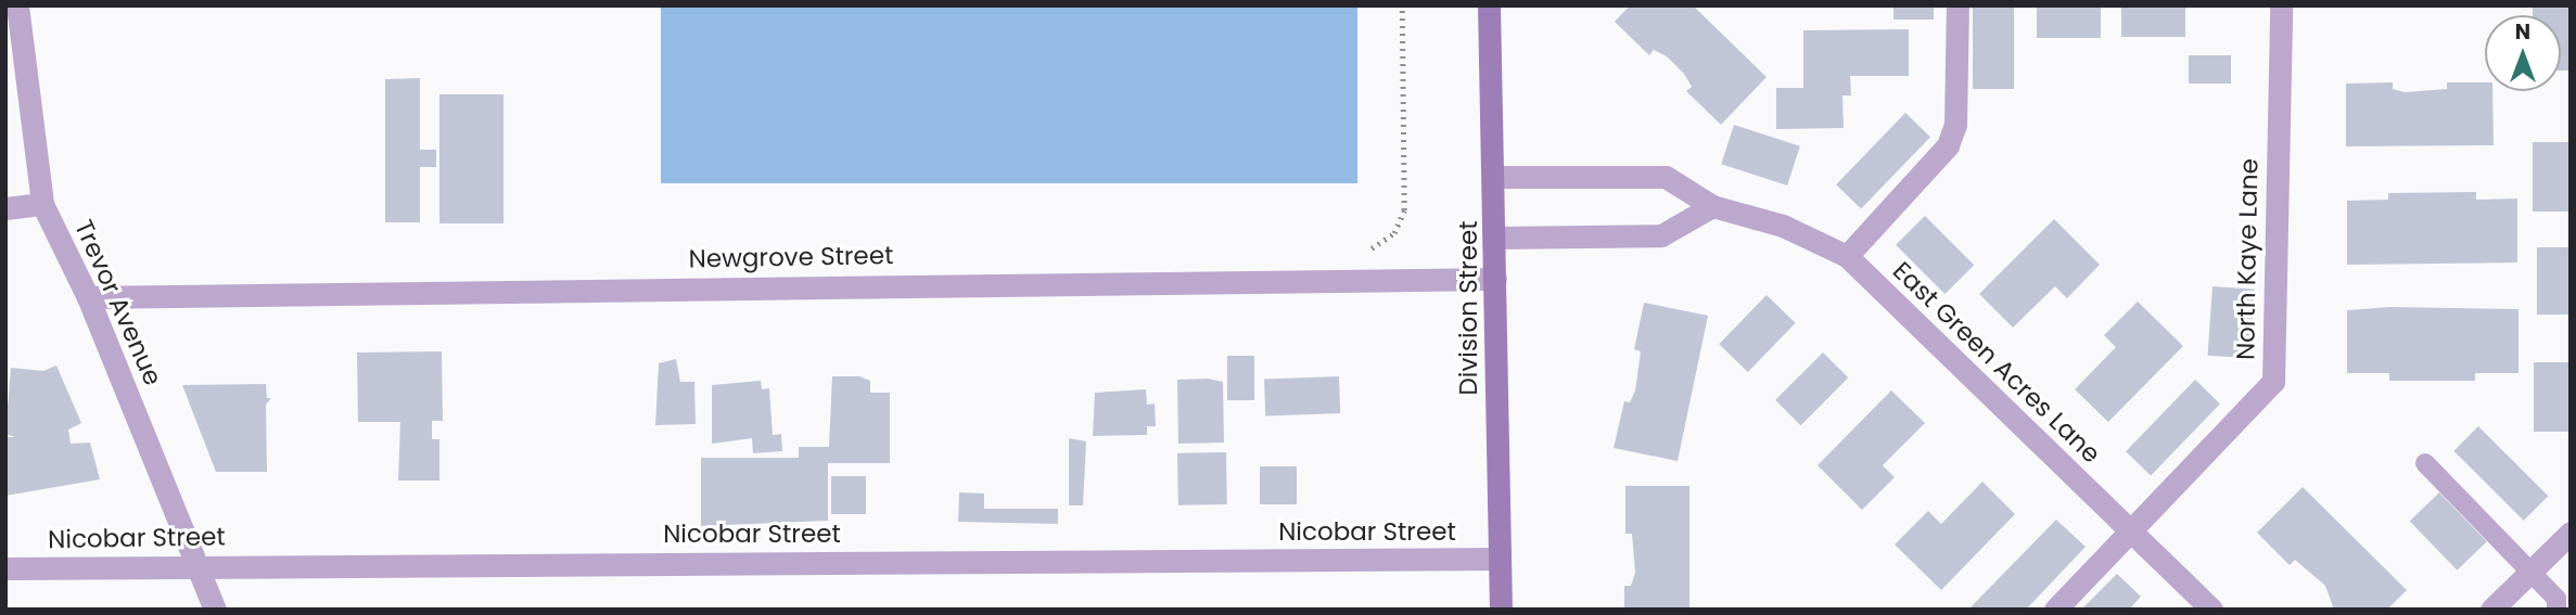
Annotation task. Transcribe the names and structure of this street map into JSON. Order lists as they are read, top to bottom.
{
  "streets": {
    "main road": ["Division Street"],
    "street": [
      "Newgrove Street",
      "North Kaye Lane",
      "Trevor Avenue",
      "East Green Acres Lane",
      "Nicobar Street"
    ]
  },
  "crossings": [
    ["Newgrove Street", "Trevor Avenue"],
    ["Newgrove Street", "Division Street"],
    ["North Kaye Lane", "East Green Acres Lane"],
    ["Trevor Avenue", "Nicobar Street"],
    ["Division Street", "East Green Acres Lane"],
    ["Division Street", "Nicobar Street"]
  ],
  "north": "top"
}
